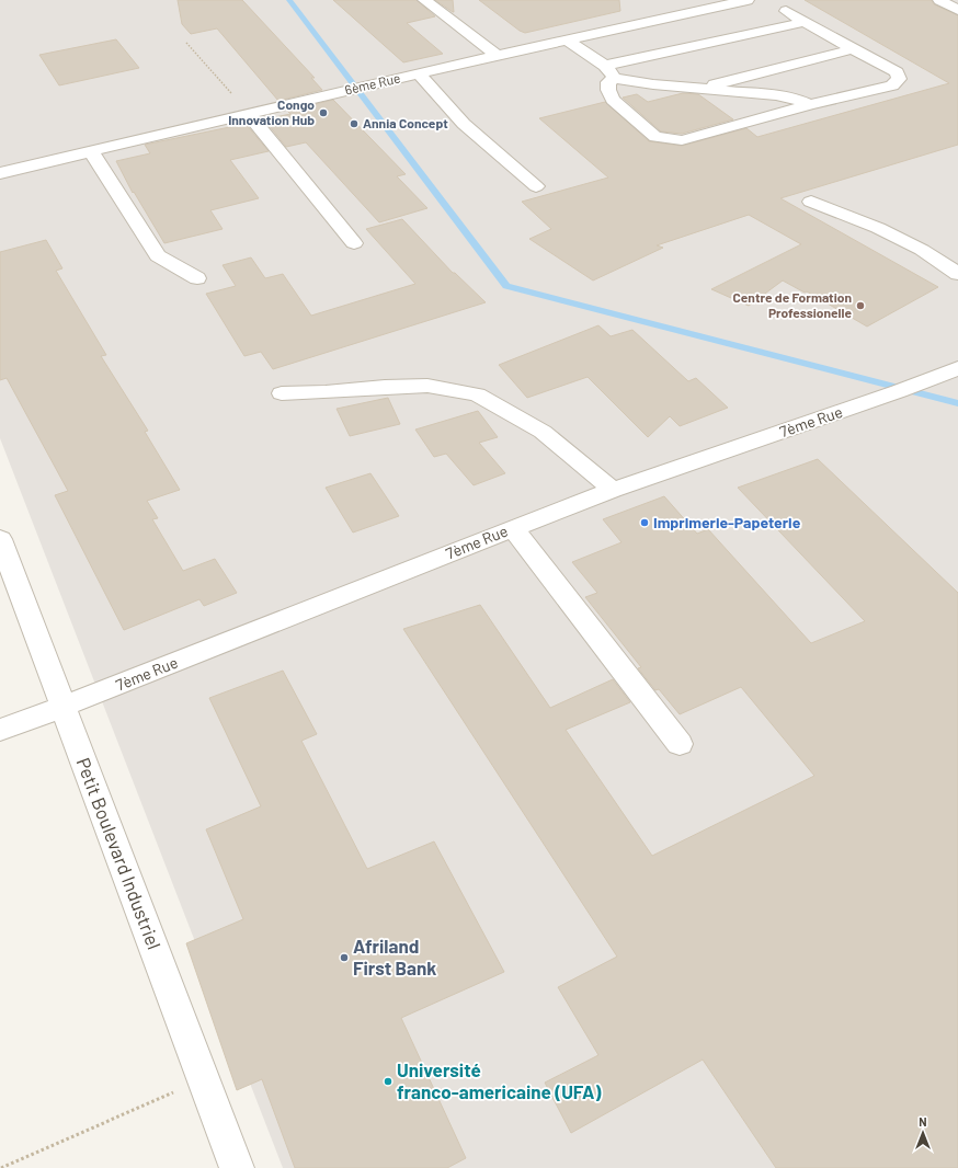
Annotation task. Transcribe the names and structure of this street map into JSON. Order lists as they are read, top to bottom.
{
  "streets": {
    "street": ["6ème Rue", "7ème Rue", "Petit Boulevard Industriel"]
  },
  "crossings": [
    ["7ème Rue", "Petit Boulevard Industriel"]
  ],
  "places": [
    "Congo Innovation Hub",
    "Annia Concept",
    "Centre de Formation Professionelle",
    "Imprimerie-Papeterie",
    "Afriland First Bank",
    "Université franco-americaine (UFA)"
  ],
  "north": "top"
}
